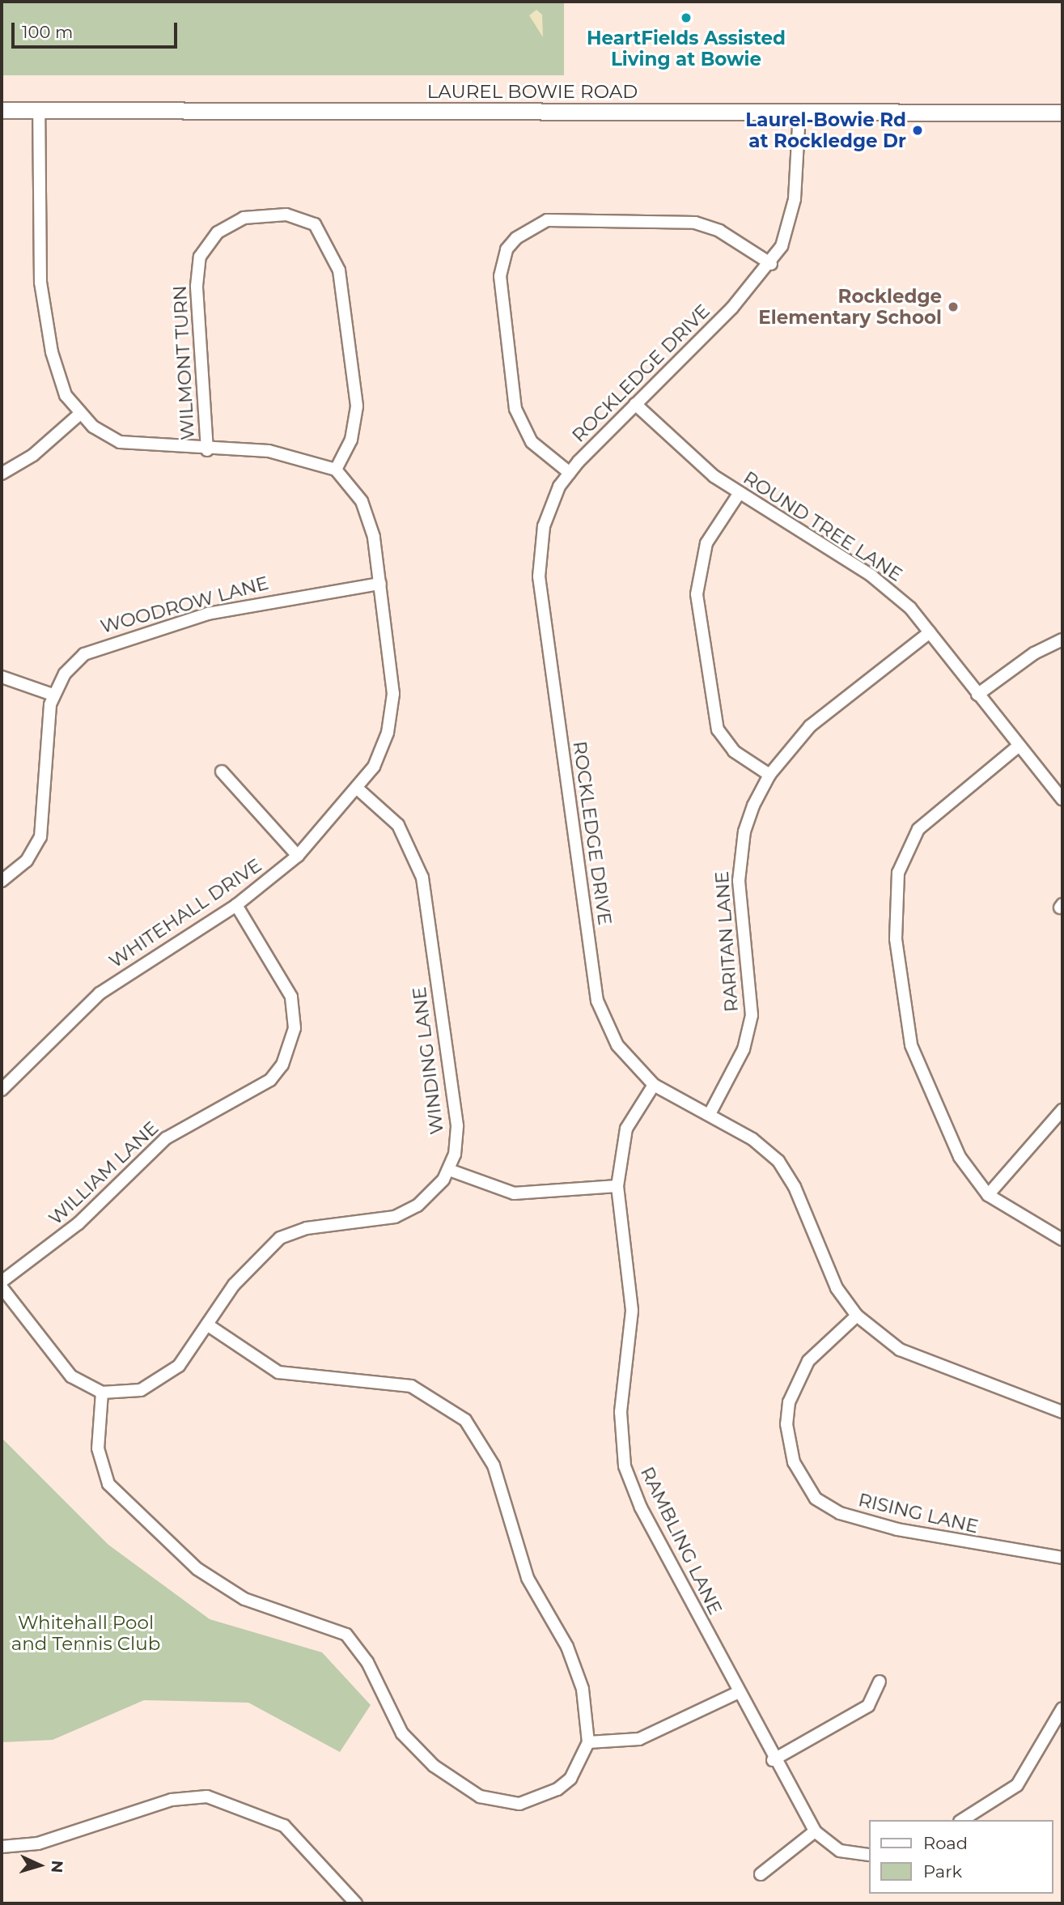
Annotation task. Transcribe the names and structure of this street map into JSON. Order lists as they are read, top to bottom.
{
  "streets": {
    "main road": ["LAUREL BOWIE ROAD"],
    "street": [
      "WILMONT TURN",
      "ROCKLEDGE DRIVE",
      "ROUND TREE LANE",
      "WOODROW LANE",
      "WHITEHALL DRIVE",
      "RARITAN LANE",
      "WINDING LANE",
      "WILLIAM LANE",
      "RISING LANE",
      "RAMBLING LANE"
    ]
  },
  "crossings": [
    ["LAUREL BOWIE ROAD", "ROCKLEDGE DRIVE"],
    ["WILMONT TURN", "WHITEHALL DRIVE"],
    ["ROCKLEDGE DRIVE", "ROUND TREE LANE"],
    ["ROCKLEDGE DRIVE", "RARITAN LANE"],
    ["ROCKLEDGE DRIVE", "RISING LANE"],
    ["ROCKLEDGE DRIVE", "RAMBLING LANE"],
    ["ROUND TREE LANE", "RARITAN LANE"],
    ["WOODROW LANE", "WHITEHALL DRIVE"],
    ["WHITEHALL DRIVE", "WINDING LANE"],
    ["WHITEHALL DRIVE", "WILLIAM LANE"]
  ],
  "parks": ["Whitehall Pool and Tennis Club"],
  "places": ["HeartFields Assisted Living at Bowie", "Laurel-Bowie Rd at Rockledge Dr", "Rockledge Elementary School"],
  "legend": ["Road", "Park"],
  "scale_bar": "100 m",
  "north": "right"
}
